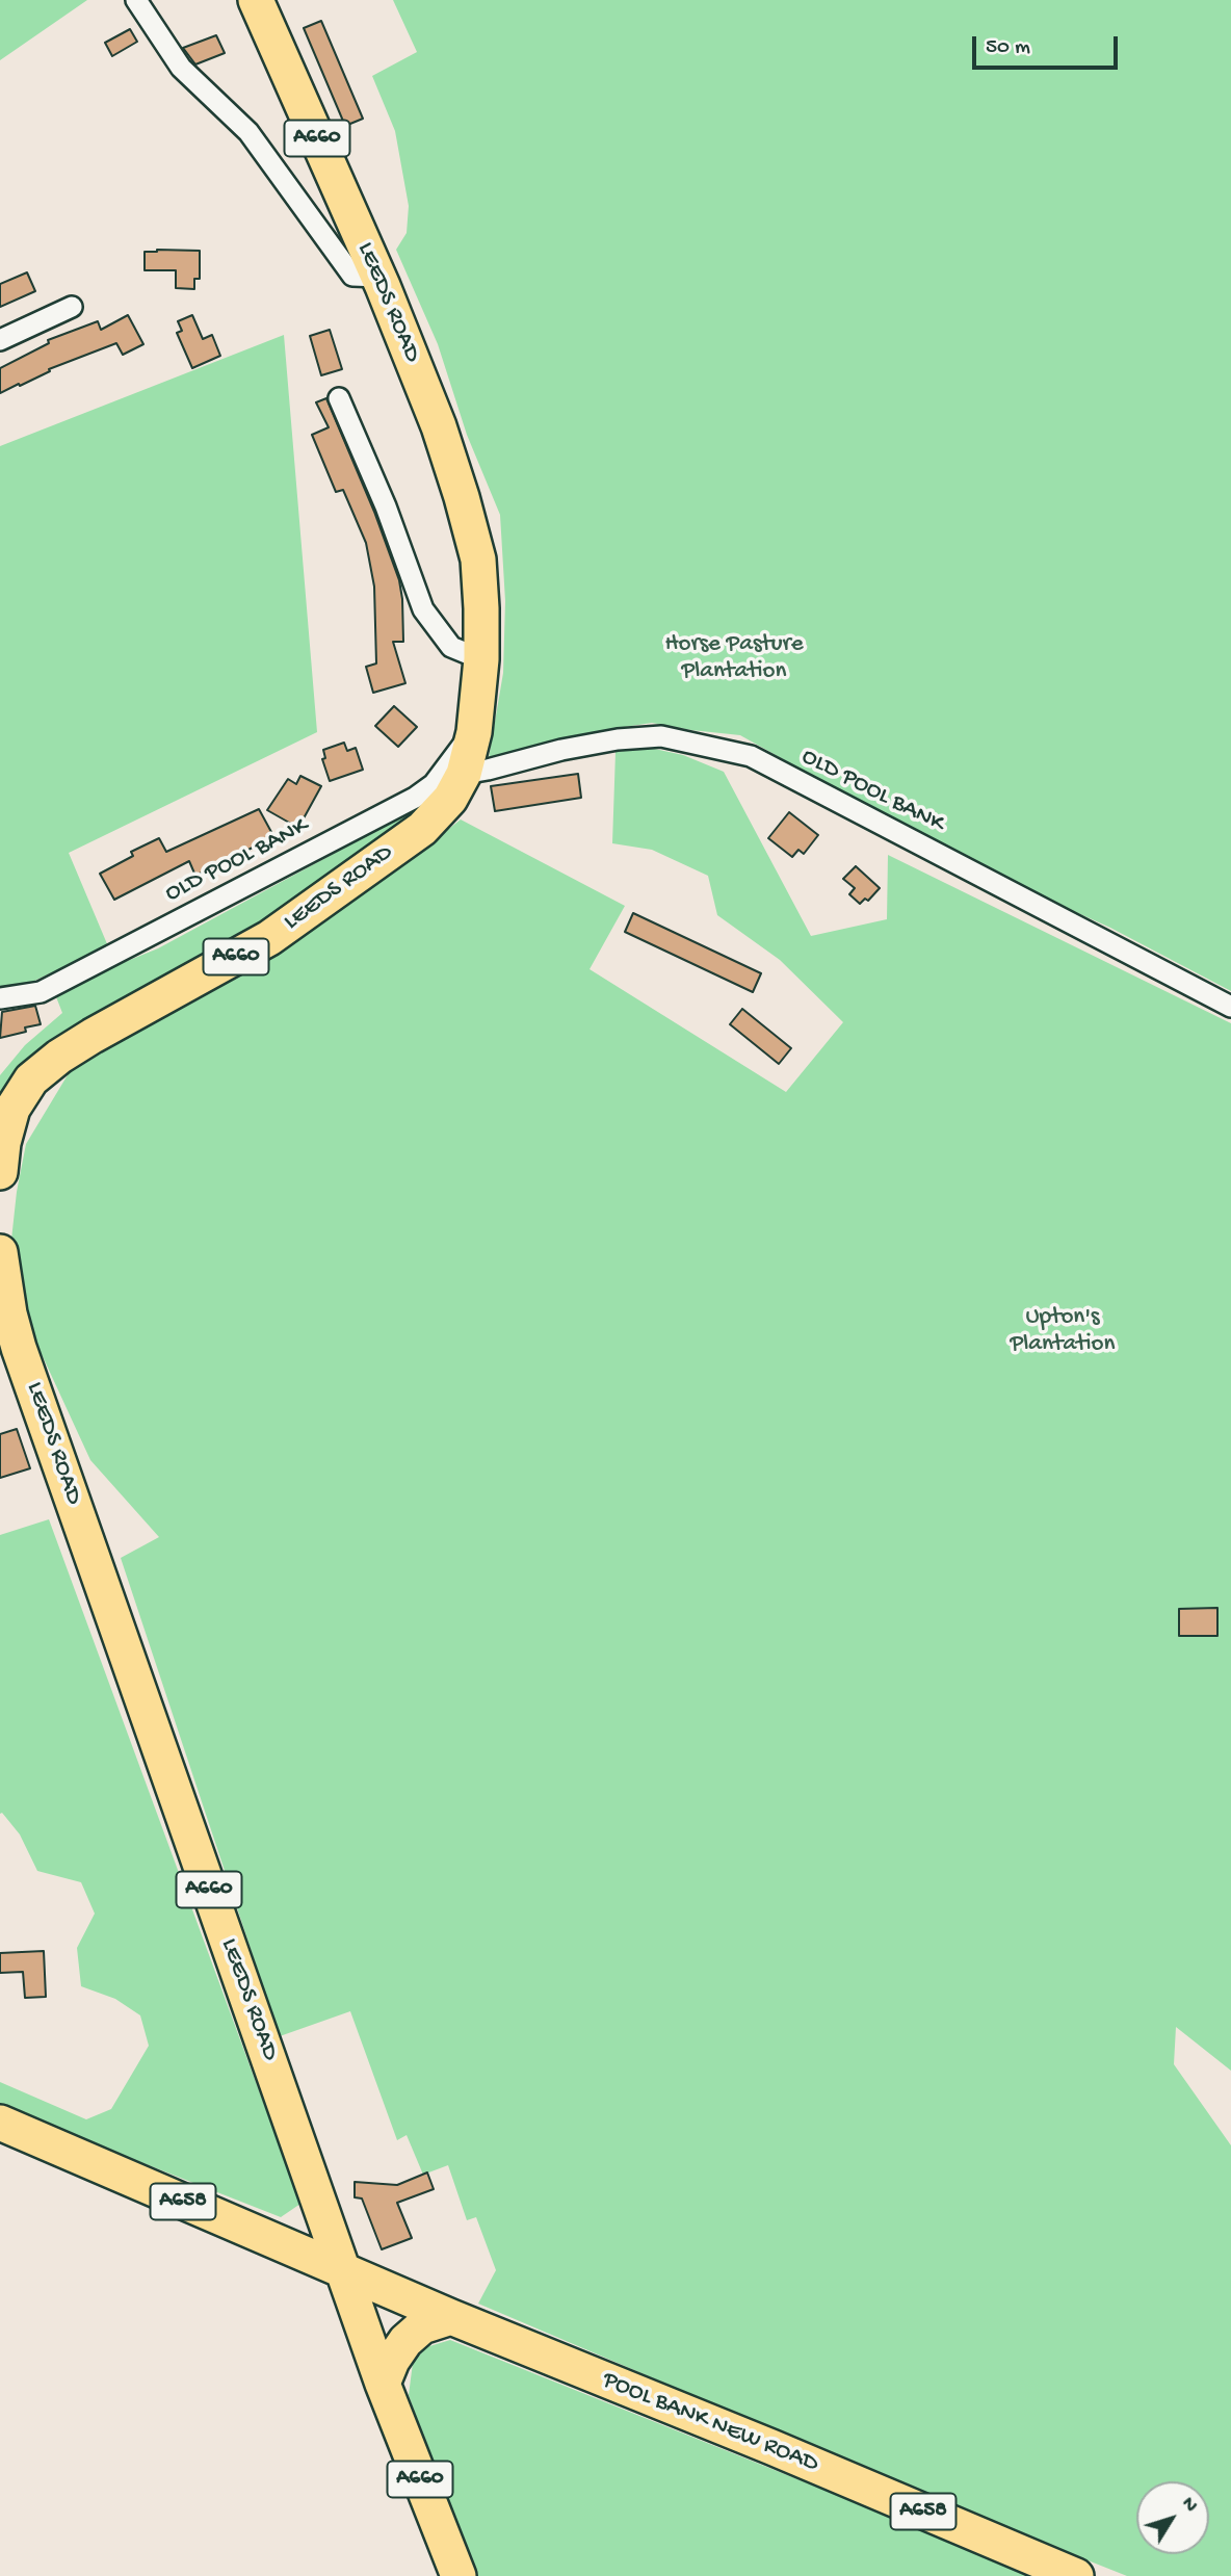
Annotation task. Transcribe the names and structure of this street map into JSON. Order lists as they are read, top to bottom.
{
  "streets": {
    "highway": [
      "A660",
      "LEEDS ROAD",
      "A658",
      "POOL BANK NEW ROAD"
    ],
    "street": ["OLD POOL BANK"]
  },
  "crossings": [
    ["LEEDS ROAD", "OLD POOL BANK"],
    ["LEEDS ROAD", "A658"],
    ["LEEDS ROAD", "POOL BANK NEW ROAD"],
    ["A658", "POOL BANK NEW ROAD"]
  ],
  "parks": ["Horse Pasture Plantation", "Upton's Plantation"],
  "scale_bar": "50 m",
  "north": "top right"
}
